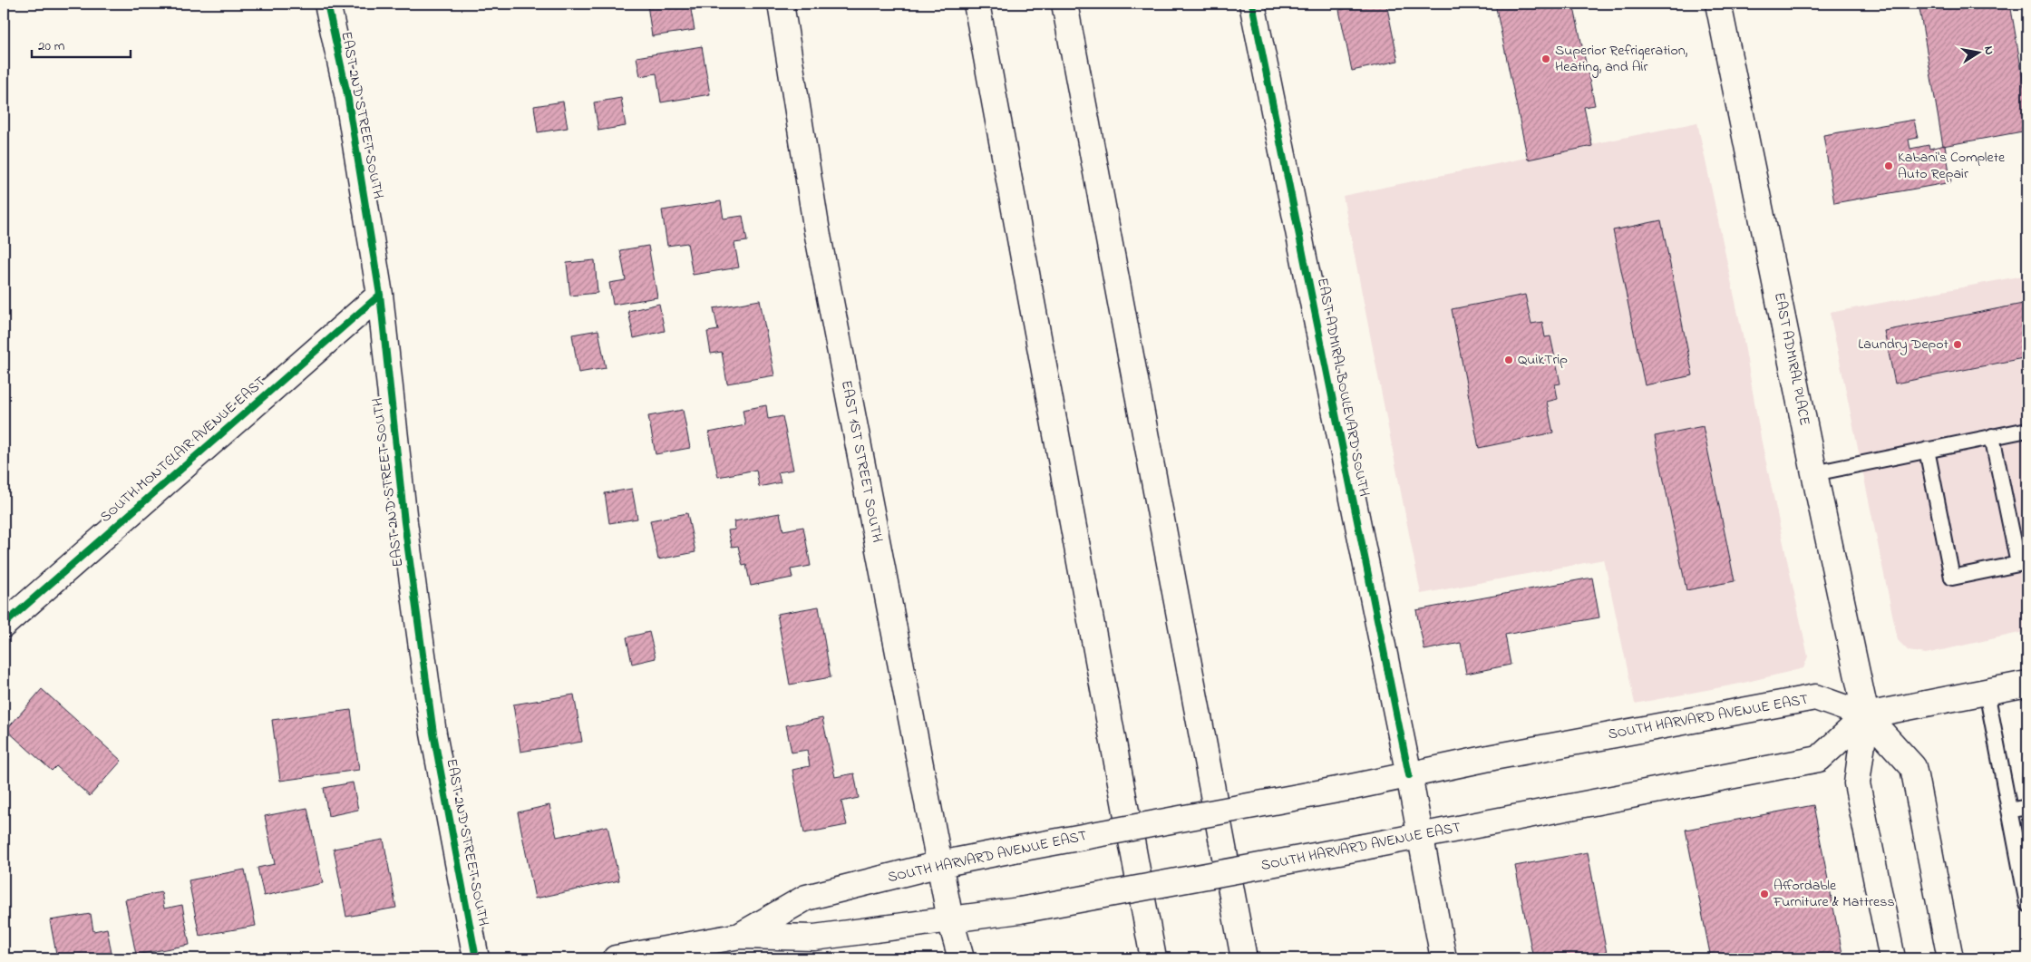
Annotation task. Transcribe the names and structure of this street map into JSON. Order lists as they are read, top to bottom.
{
  "streets": {
    "main road": [
      "EAST 2ND STREET SOUTH",
      "EAST ADMIRAL PLACE",
      "EAST ADMIRAL BOULEVARD SOUTH",
      "SOUTH MONTCLAIR AVENUE EAST",
      "EAST 1ST STREET SOUTH",
      "SOUTH HARVARD AVENUE EAST"
    ]
  },
  "crossings": [
    ["EAST 2ND STREET SOUTH", "SOUTH MONTCLAIR AVENUE EAST"],
    ["EAST ADMIRAL PLACE", "SOUTH HARVARD AVENUE EAST"],
    ["EAST ADMIRAL BOULEVARD SOUTH", "SOUTH HARVARD AVENUE EAST"],
    ["EAST 1ST STREET SOUTH", "SOUTH HARVARD AVENUE EAST"]
  ],
  "places": [
    "Superior Refrigeration, Heating, and Air",
    "Kabani's Complete Auto Repair",
    "Laundry Depot",
    "QuikTrip",
    "Affordable Furniture & Mattress"
  ],
  "scale_bar": "20 m",
  "north": "right"
}
